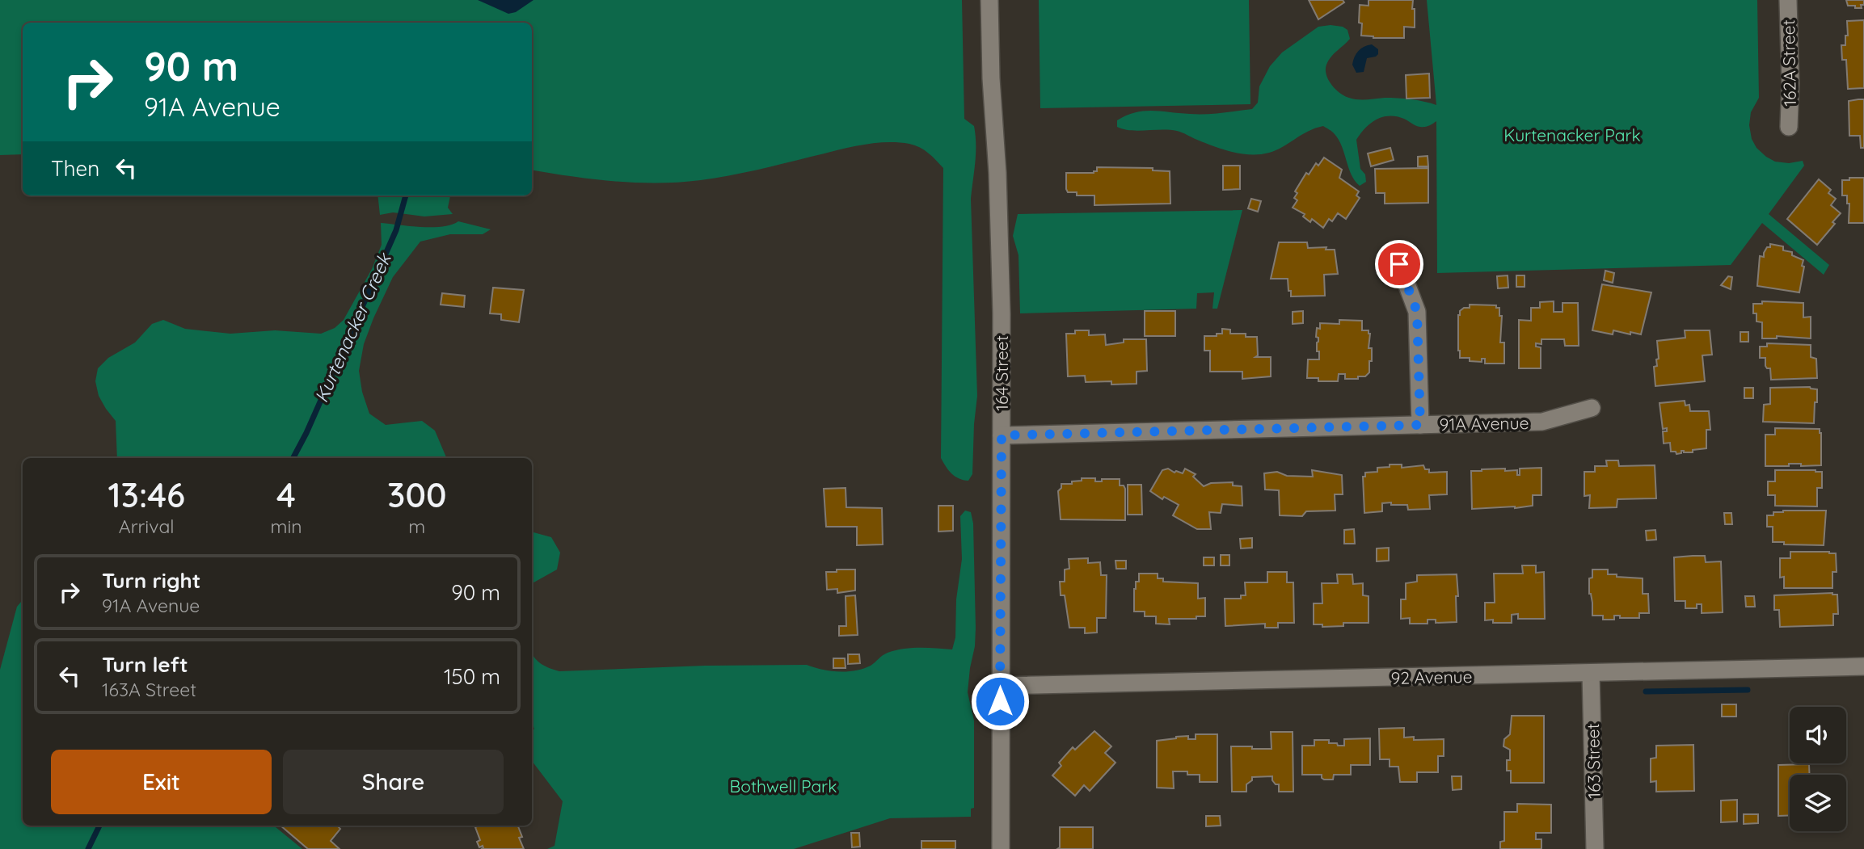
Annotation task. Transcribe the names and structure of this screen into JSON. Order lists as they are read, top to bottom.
{
  "streets": {
    "street": [
      "162A Street",
      "164 Street",
      "91A Avenue",
      "92 Avenue",
      "163 Street"
    ]
  },
  "crossings": [
    ["164 Street", "91A Avenue"],
    ["164 Street", "92 Avenue"],
    ["92 Avenue", "163 Street"]
  ],
  "water": ["Kurtenacker Creek"],
  "parks": ["Kurtenacker Park", "Bothwell Park"],
  "page": {
    "turn": ["90 m", "91A Avenue"],
    "then": "Then",
    "eta": [
      "13:46",
      "Arrival",
      "4",
      "min",
      "300",
      "m"
    ],
    "list": [
      {
        "name": "Turn right",
        "note": "91A Avenue",
        "value": "90 m"
      },
      {
        "name": "Turn left",
        "note": "163A Street",
        "value": "150 m"
      }
    ],
    "buttons": ["Exit", "Share"]
  }
}
